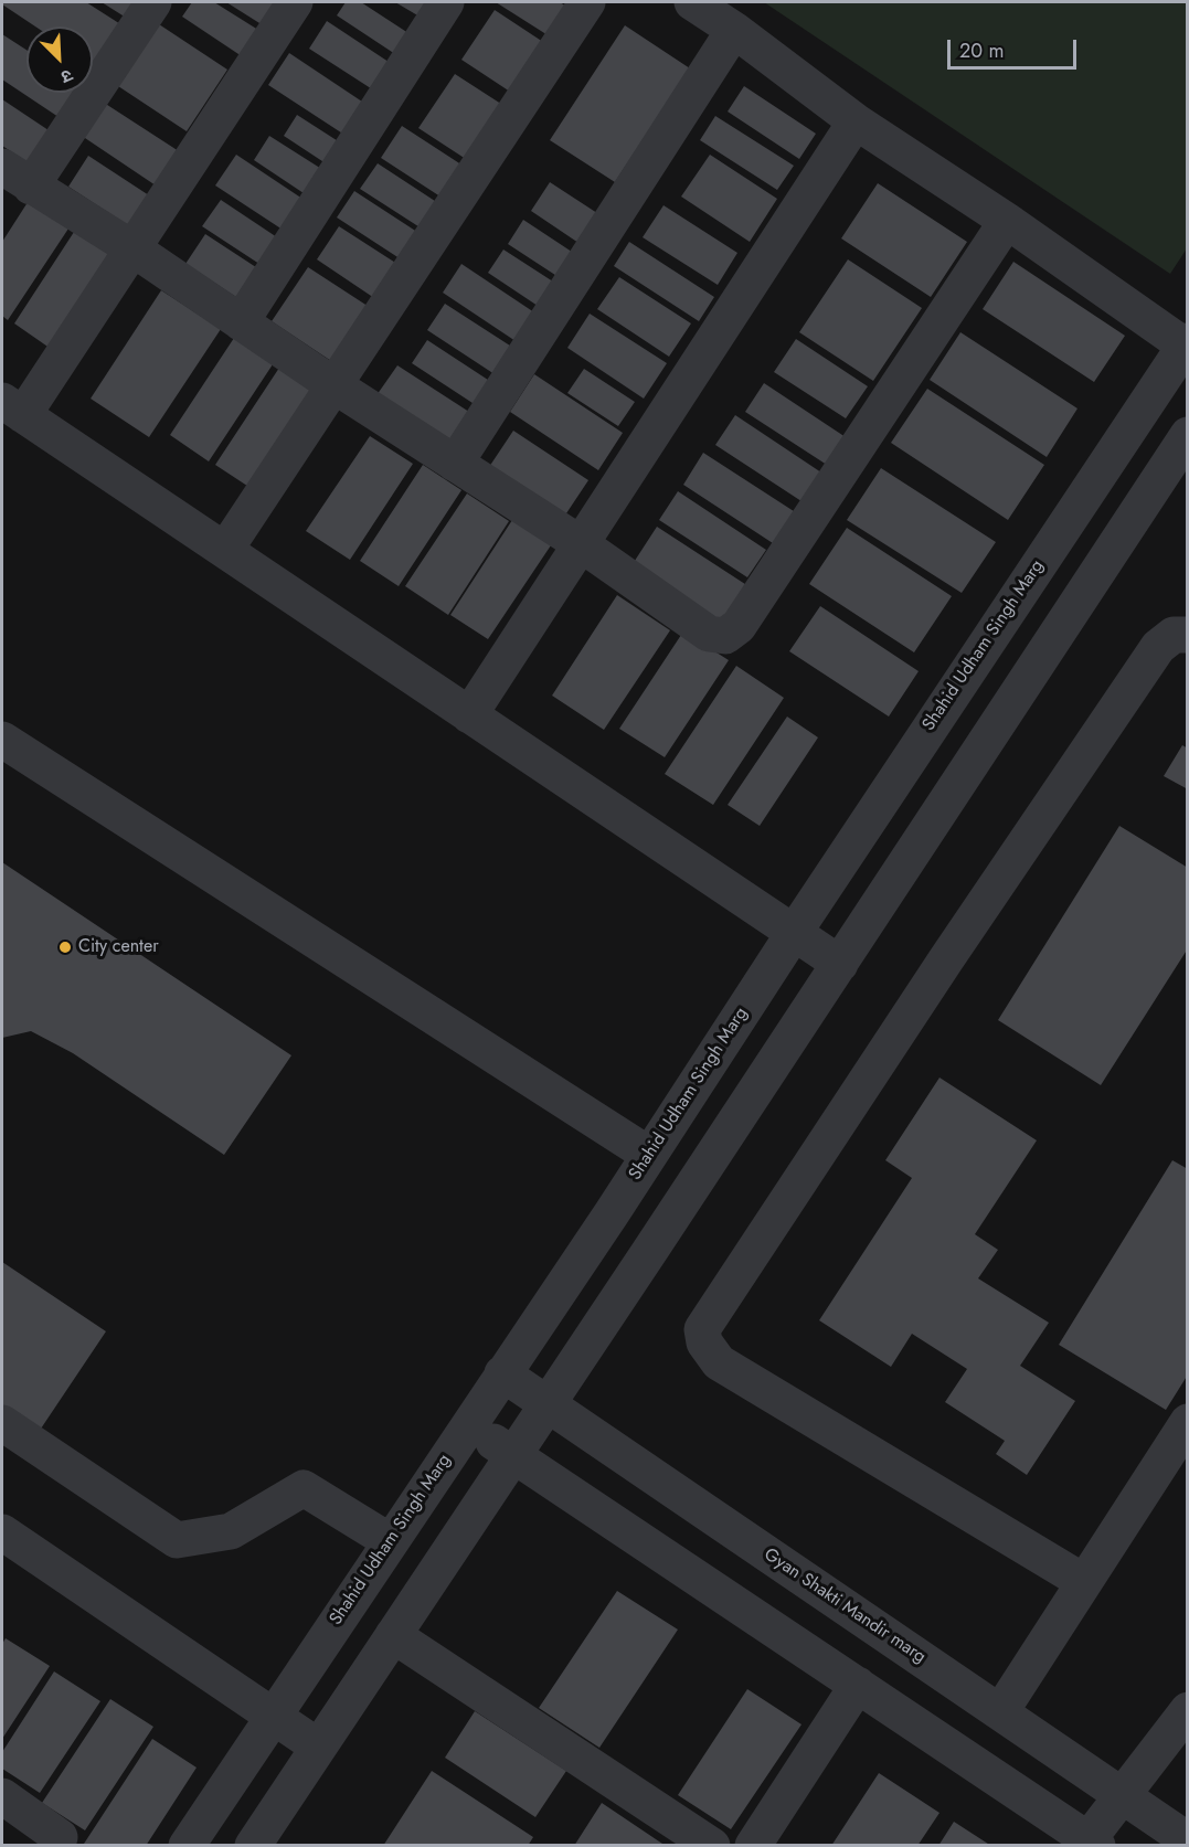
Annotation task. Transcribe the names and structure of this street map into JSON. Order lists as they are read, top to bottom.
{
  "streets": {
    "street": ["Shahid Udham Singh Marg", "Gyan Shakti Mandir marg"]
  },
  "crossings": [
    ["Shahid Udham Singh Marg", "Gyan Shakti Mandir marg"]
  ],
  "places": ["City center"],
  "scale_bar": "20 m",
  "north": "bottom right"
}
